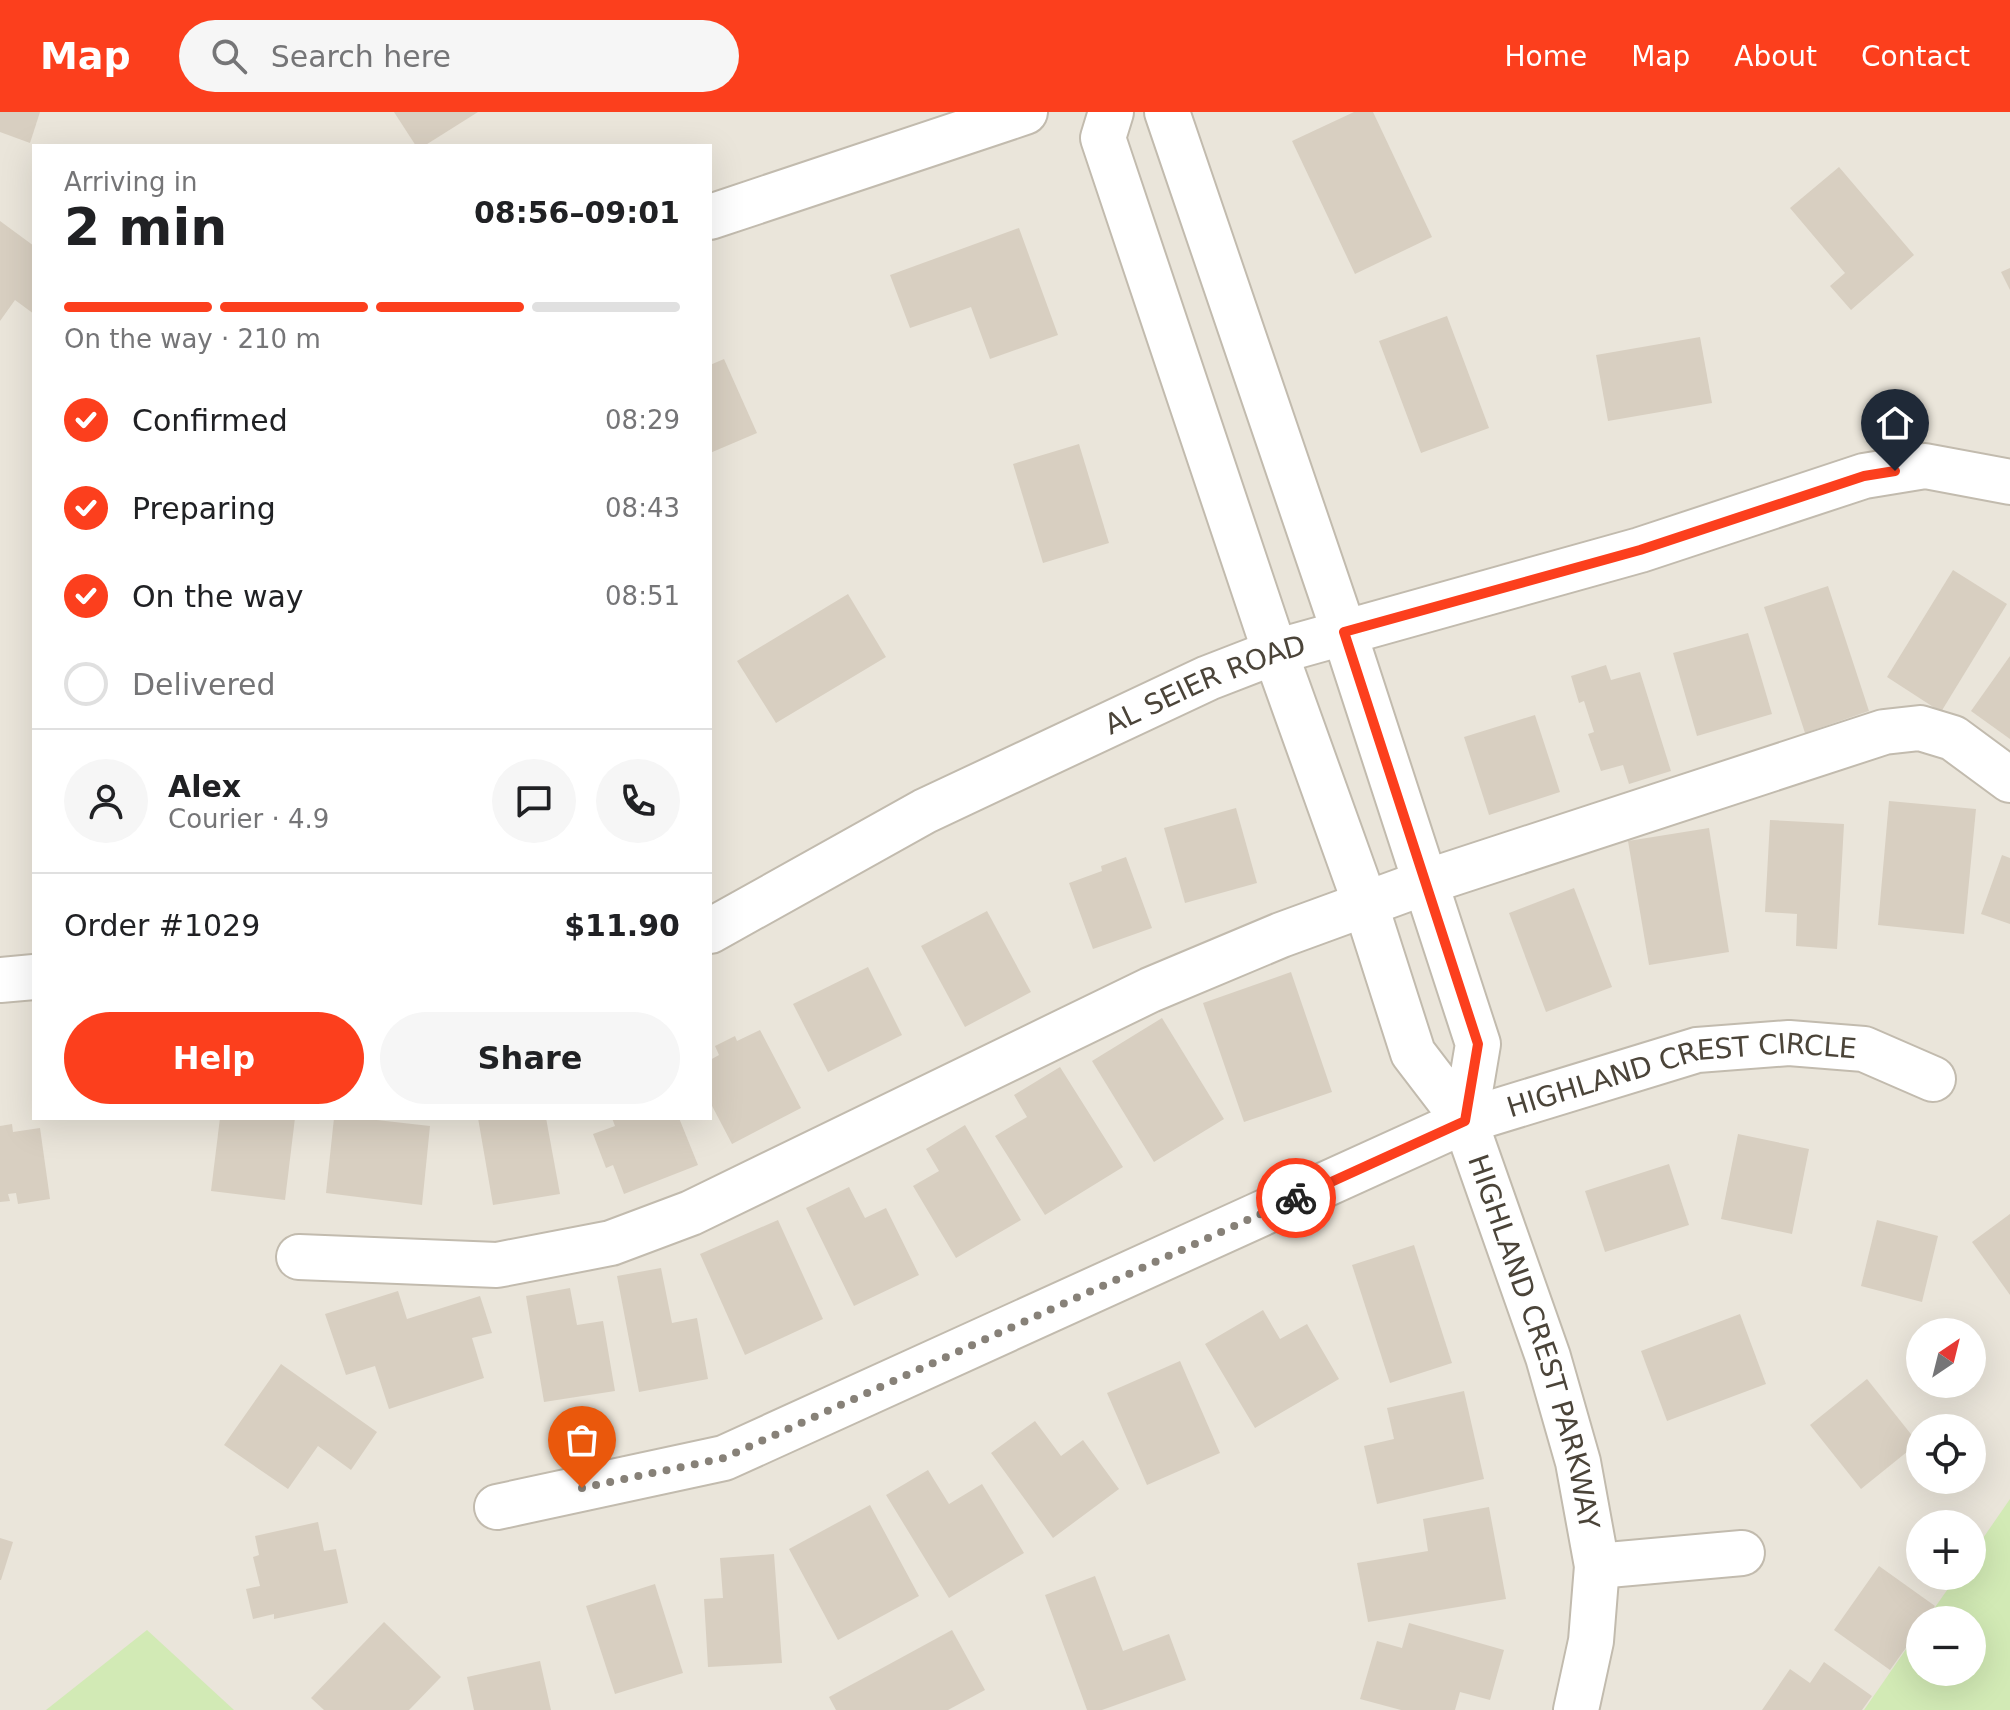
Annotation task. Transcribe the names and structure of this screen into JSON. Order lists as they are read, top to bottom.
{
  "streets": {
    "street": ["AL SEIER ROAD", "HIGHLAND CREST CIRCLE", "HIGHLAND CREST PARKWAY"]
  },
  "crossings": [
    ["AL SEIER ROAD", "HIGHLAND CREST PARKWAY"],
    ["HIGHLAND CREST CIRCLE", "HIGHLAND CREST PARKWAY"]
  ],
  "north": "top right",
  "page": {
    "header": "Map",
    "search": "Search here",
    "nav": [
      "Home",
      "Map",
      "About",
      "Contact"
    ],
    "heading": ["2 min", "Arriving in", "08:56–09:01"],
    "panel": [
      "Alex",
      "Courier · 4.9",
      "Order #1029",
      "$11.90"
    ],
    "bar": "On the way · 210 m",
    "list": [
      ["Confirmed", "08:29"],
      ["Preparing", "08:43"],
      ["On the way", "08:51"],
      "Delivered"
    ],
    "buttons": ["Help", "Share"],
    "map_buttons": ["+", "−"]
  }
}
